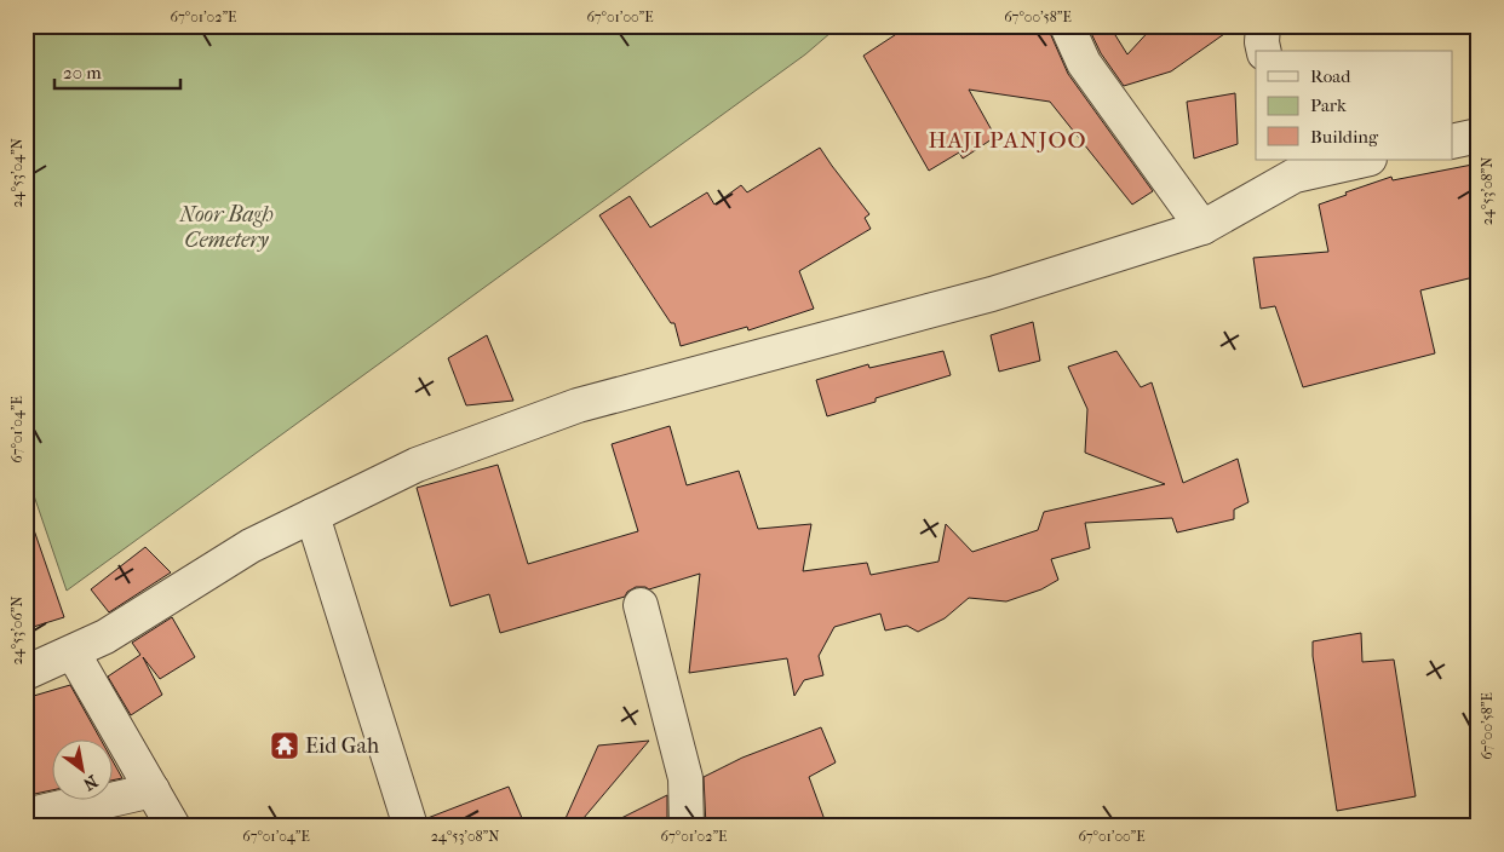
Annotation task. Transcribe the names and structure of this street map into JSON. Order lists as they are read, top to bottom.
{
  "districts": ["HAJI PANJOO"],
  "parks": ["Noor Bagh Cemetery"],
  "places": {
    "temple": ["Eid Gah"]
  },
  "legend": ["Road", "Park", "Building"],
  "scale_bar": "20 m",
  "north": "bottom right",
  "coordinates": [
    "67°01'02\"E",
    "67°01'00\"E",
    "67°00'58\"E",
    "24°53'04\"N",
    "24°53'08\"N",
    "67°01'04\"E",
    "24°53'06\"N"
  ]
}
